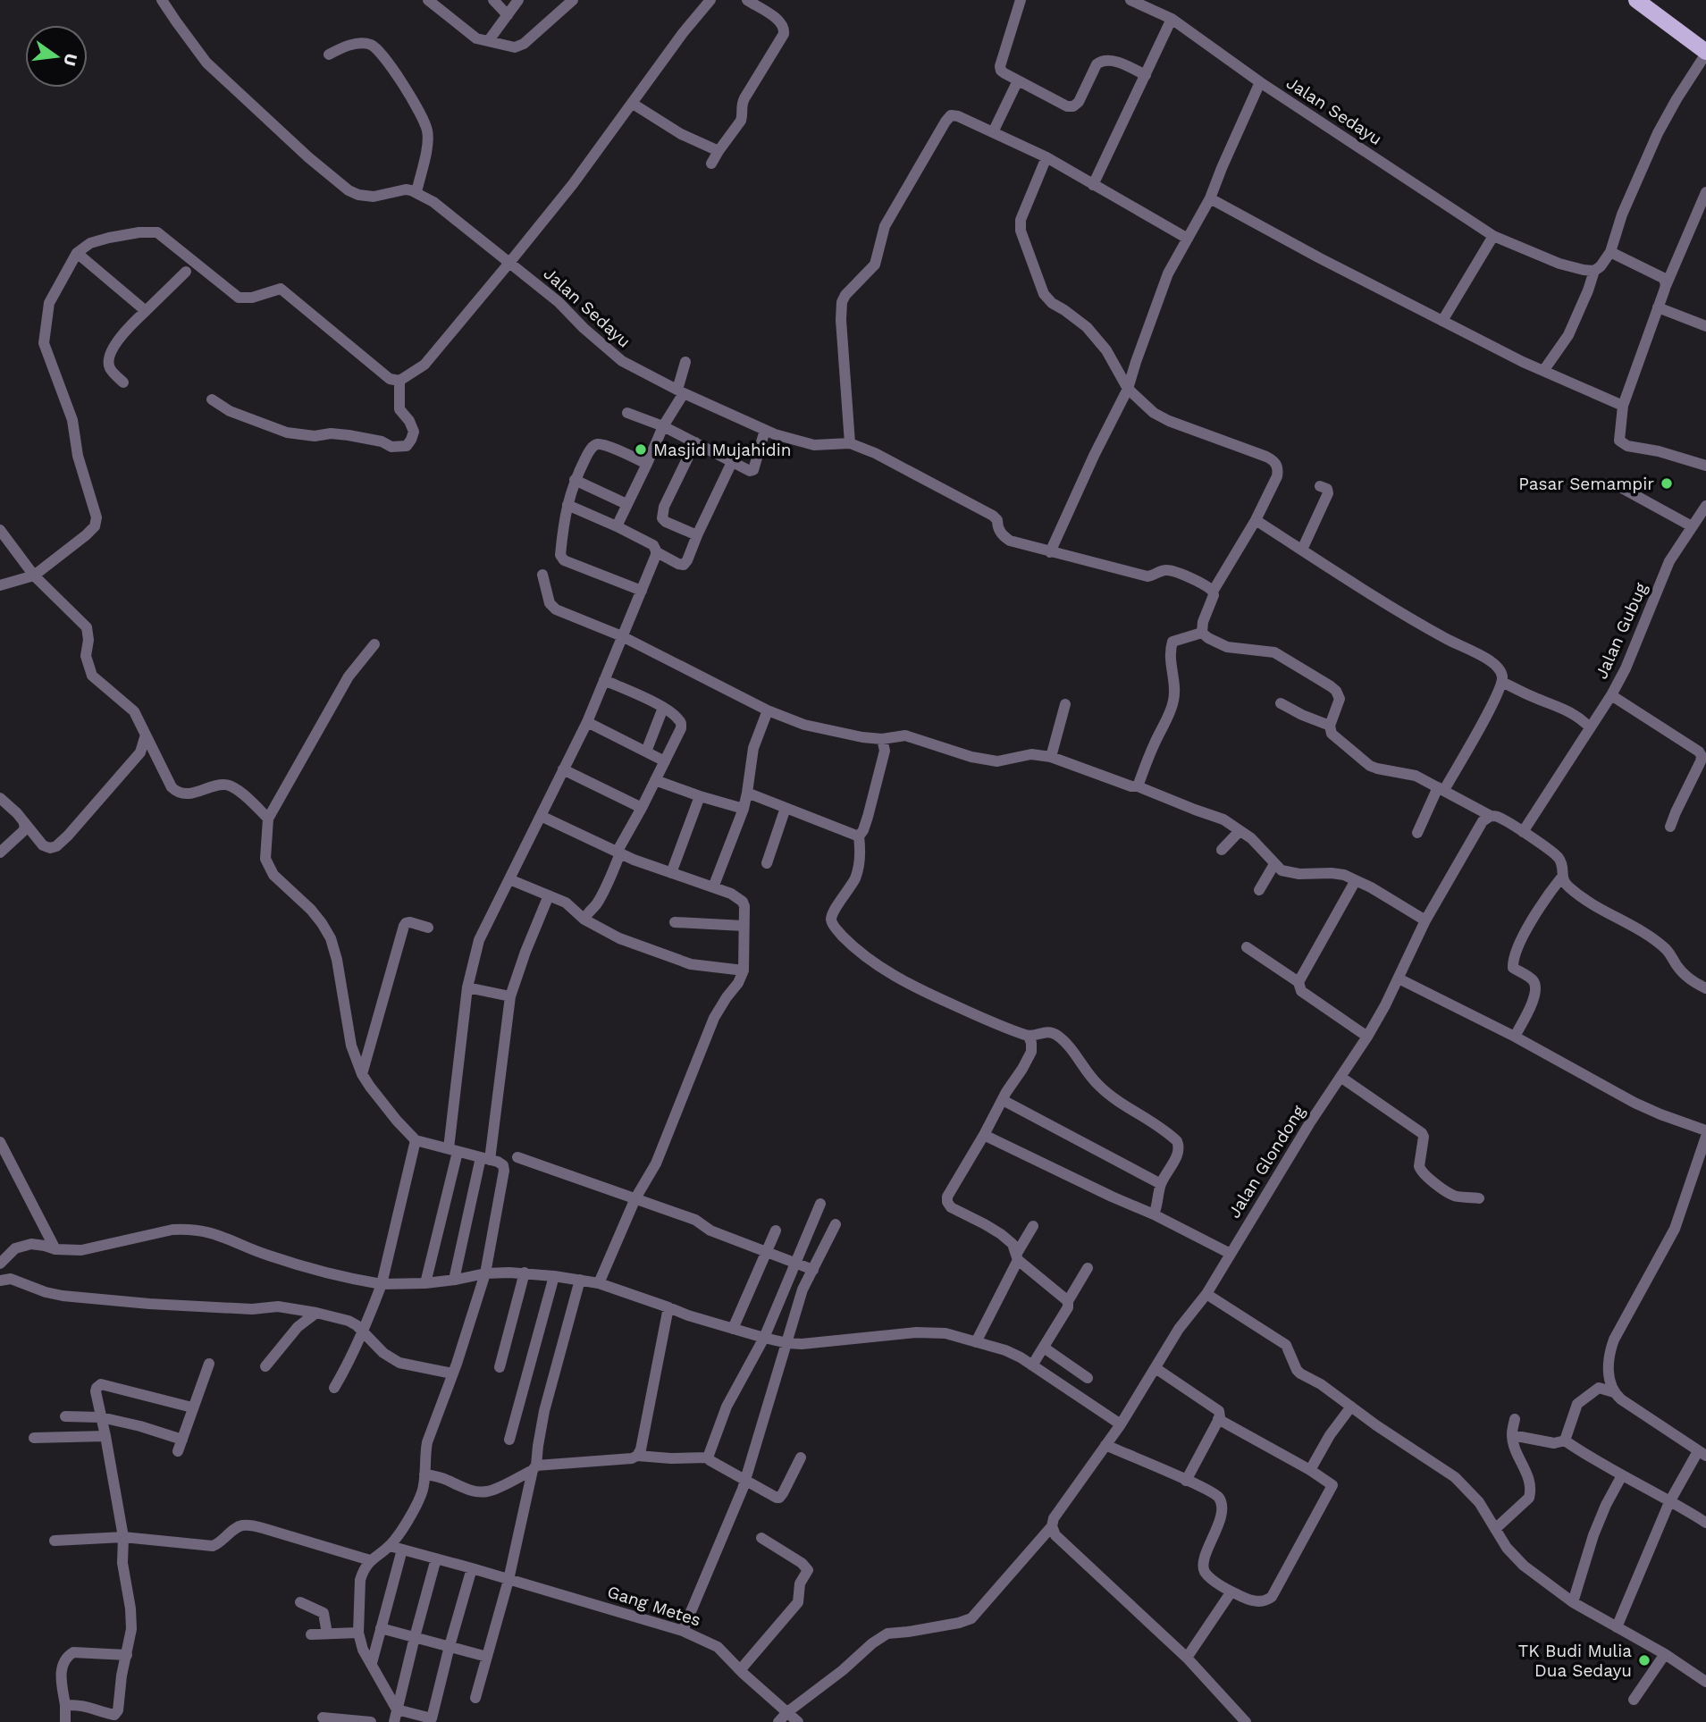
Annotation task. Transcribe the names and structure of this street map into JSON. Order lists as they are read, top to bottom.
{
  "streets": {
    "street": [
      "Jalan Sedayu",
      "Jalan Gubug",
      "Jalan Glondong",
      "Gang Metes"
    ]
  },
  "crossings": [
    ["Jalan Glondong", "Gang Metes"]
  ],
  "places": ["Masjid Mujahidin", "Pasar Semampir", "TK Budi Mulia Dua Sedayu"],
  "north": "right"
}
